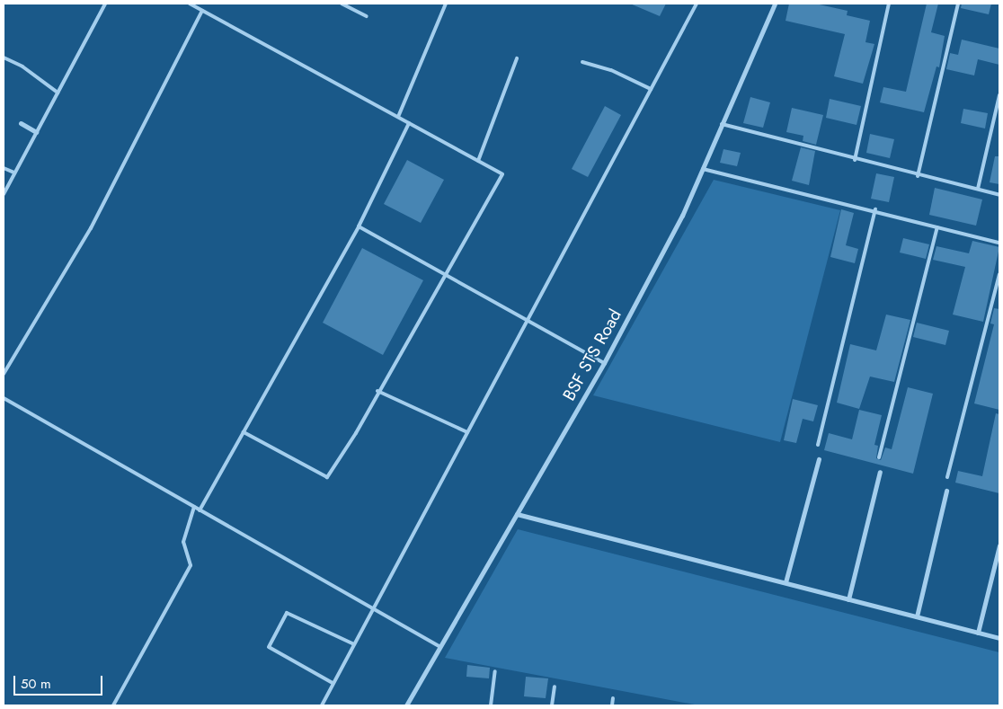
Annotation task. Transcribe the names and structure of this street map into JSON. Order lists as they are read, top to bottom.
{
  "streets": {
    "street": ["BSF STS Road"]
  },
  "scale_bar": "50 m"
}
